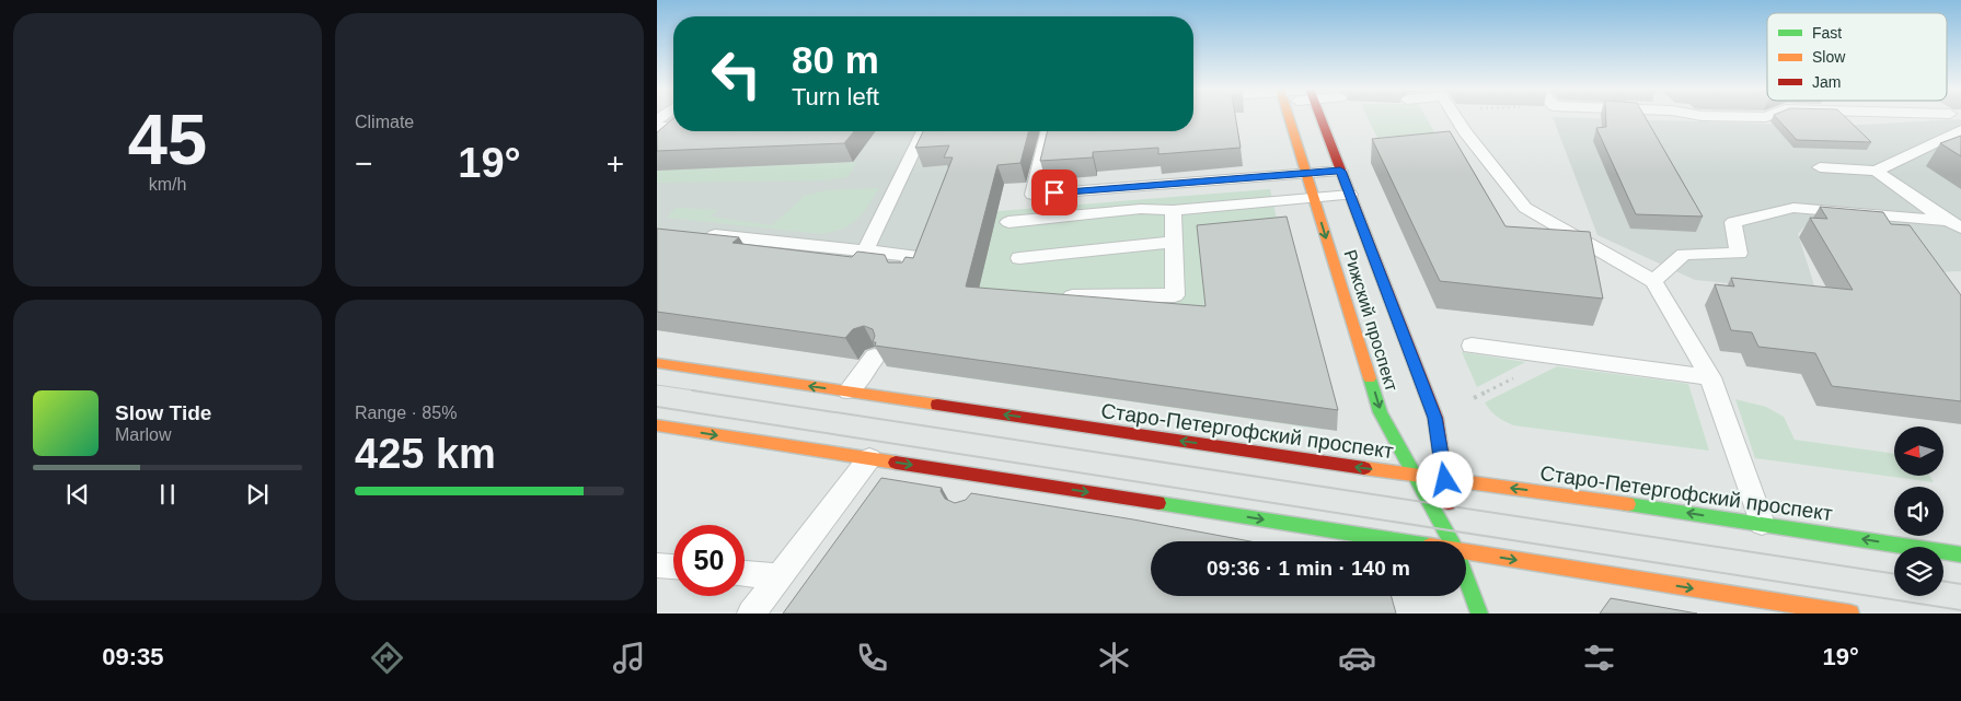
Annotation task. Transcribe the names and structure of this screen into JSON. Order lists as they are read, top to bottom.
{
  "streets": {
    "main road": ["Рижский проспект", "Старо-Петергофский проспект"]
  },
  "crossings": [
    ["Рижский проспект", "Старо-Петергофский проспект"]
  ],
  "legend": ["Fast", "Slow", "Jam"],
  "north": "left",
  "page": {
    "tile": [
      ["45", "km/h"],
      "Climate",
      ["Range · 85%", "425 km"]
    ],
    "turn": ["80 m", "Turn left"],
    "heat": ["−", "19°", "+"],
    "song": ["Slow Tide", "Marlow"],
    "limit": "50",
    "trip": "09:36 · 1 min · 140 m",
    "tabs": ["09:35", "19°"]
  }
}
